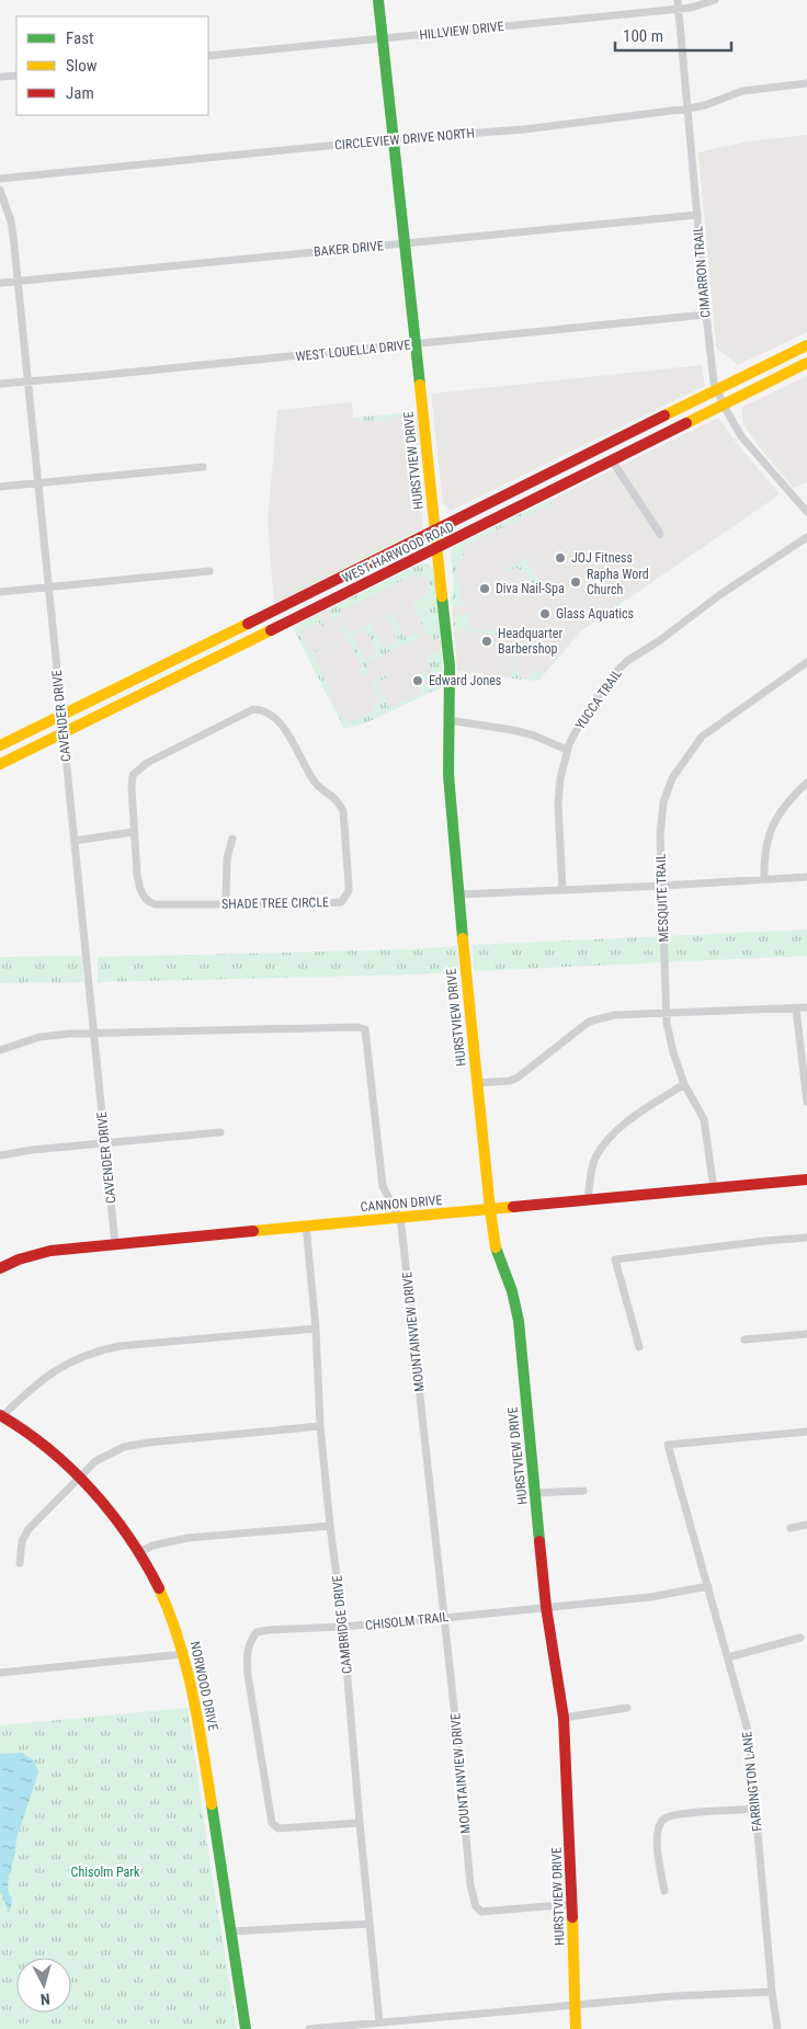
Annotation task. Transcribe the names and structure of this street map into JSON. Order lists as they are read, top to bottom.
{
  "streets": {
    "street": [
      "HILLVIEW DRIVE",
      "CIRCLEVIEW DRIVE NORTH",
      "BAKER DRIVE",
      "CIMARRON TRAIL",
      "WEST LOUELLA DRIVE",
      "HURSTVIEW DRIVE",
      "WEST HARWOOD ROAD",
      "YUCCA TRAIL",
      "CAVENDER DRIVE",
      "MESQUITE TRAIL",
      "SHADE TREE CIRCLE",
      "CANNON DRIVE",
      "MOUNTAINVIEW DRIVE",
      "CHISOLM TRAIL",
      "CAMBRIDGE DRIVE",
      "NORWOOD DRIVE",
      "FARRINGTON LANE"
    ]
  },
  "crossings": [
    ["HILLVIEW DRIVE", "CIMARRON TRAIL"],
    ["HILLVIEW DRIVE", "HURSTVIEW DRIVE"],
    ["CIRCLEVIEW DRIVE NORTH", "CIMARRON TRAIL"],
    ["CIRCLEVIEW DRIVE NORTH", "HURSTVIEW DRIVE"],
    ["BAKER DRIVE", "CIMARRON TRAIL"],
    ["BAKER DRIVE", "HURSTVIEW DRIVE"],
    ["BAKER DRIVE", "CAVENDER DRIVE"],
    ["CIMARRON TRAIL", "WEST LOUELLA DRIVE"],
    ["CIMARRON TRAIL", "WEST HARWOOD ROAD"],
    ["WEST LOUELLA DRIVE", "HURSTVIEW DRIVE"],
    ["WEST LOUELLA DRIVE", "CAVENDER DRIVE"],
    ["HURSTVIEW DRIVE", "WEST HARWOOD ROAD"],
    ["HURSTVIEW DRIVE", "CANNON DRIVE"],
    ["HURSTVIEW DRIVE", "MOUNTAINVIEW DRIVE"],
    ["HURSTVIEW DRIVE", "CHISOLM TRAIL"],
    ["WEST HARWOOD ROAD", "CAVENDER DRIVE"],
    ["CAVENDER DRIVE", "CANNON DRIVE"],
    ["CAVENDER DRIVE", "MOUNTAINVIEW DRIVE"],
    ["MESQUITE TRAIL", "CANNON DRIVE"],
    ["CANNON DRIVE", "MOUNTAINVIEW DRIVE"],
    ["CANNON DRIVE", "CAMBRIDGE DRIVE"],
    ["MOUNTAINVIEW DRIVE", "CHISOLM TRAIL"],
    ["CHISOLM TRAIL", "CAMBRIDGE DRIVE"],
    ["CHISOLM TRAIL", "FARRINGTON LANE"]
  ],
  "parks": ["Chisolm Park"],
  "places": [
    "JOJ Fitness",
    "Rapha Word Church",
    "Diva Nail-Spa",
    "Glass Aquatics",
    "Headquarter Barbershop",
    "Edward Jones"
  ],
  "legend": ["Fast", "Slow", "Jam"],
  "scale_bar": "100 m",
  "north": "bottom"
}
